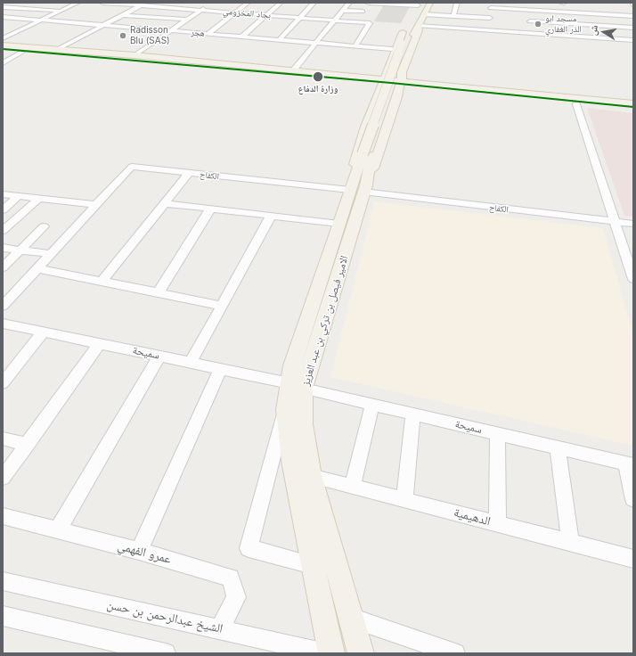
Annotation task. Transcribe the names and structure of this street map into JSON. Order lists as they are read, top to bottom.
{
  "streets": {
    "main road": ["الامير فيصل بن تركي بن عبد العزيز"],
    "street": [
      "بجاد المخزومي",
      "هجر",
      "الكفاح",
      "سميحة",
      "الدهيمية",
      "عمرو الفهمي",
      "الشيخ عبدالرحمن بن حسن"
    ]
  },
  "crossings": [
    ["بجاد المخزومي", "هجر"],
    ["الكفاح", "الامير فيصل بن تركي بن عبد العزيز"],
    ["الامير فيصل بن تركي بن عبد العزيز", "سميحة"],
    ["الامير فيصل بن تركي بن عبد العزيز", "الدهيمية"],
    ["عمرو الفهمي", "الشيخ عبدالرحمن بن حسن"]
  ],
  "places": ["مسجد ابو الذر الغفاري", "Radisson Blu (SAS)", "وزارة الدفاع"],
  "north": "left"
}
